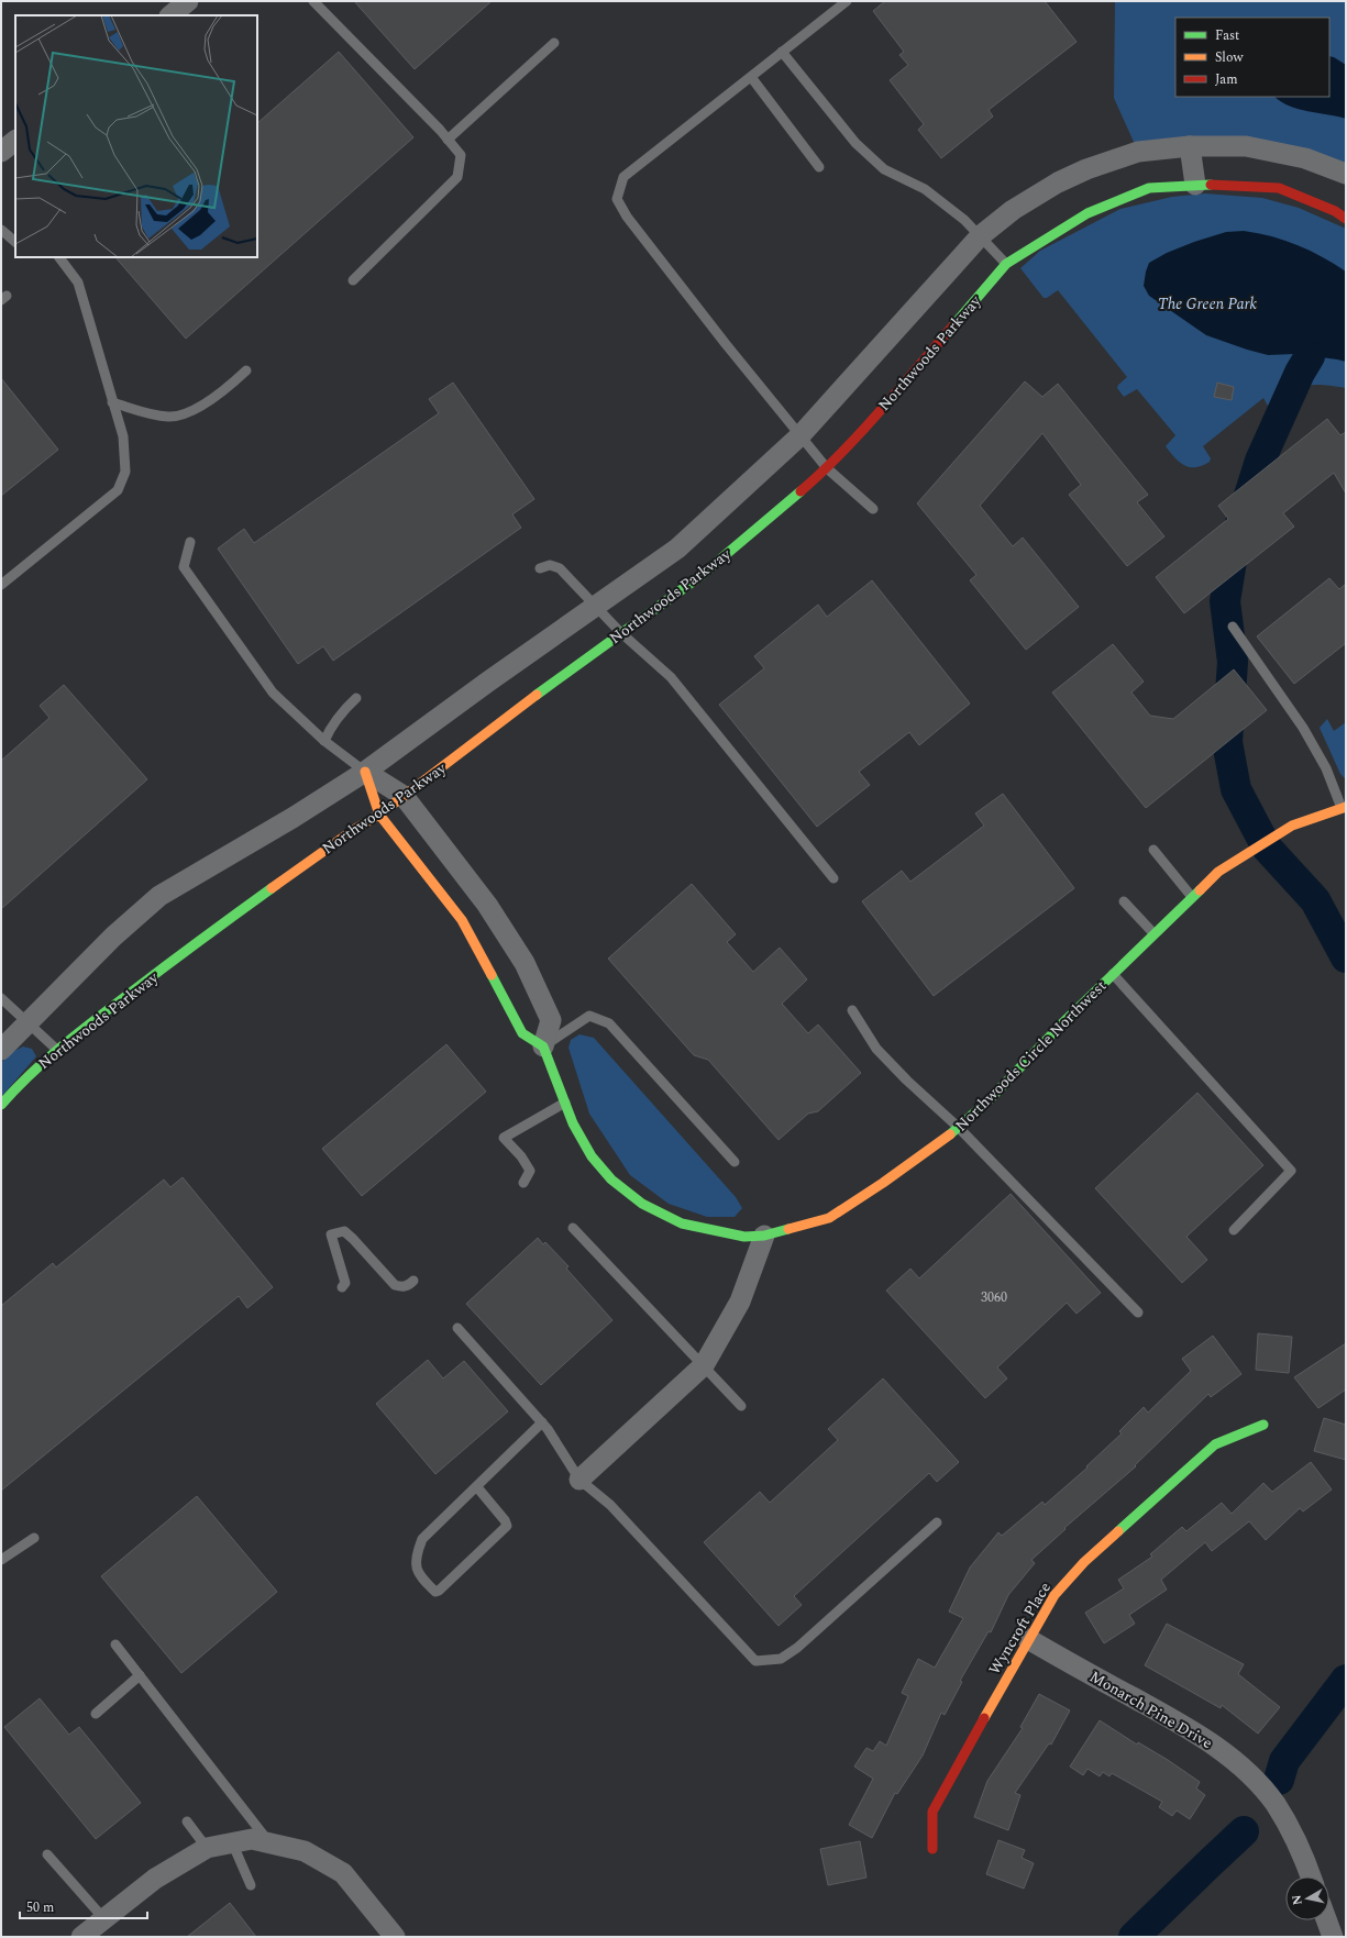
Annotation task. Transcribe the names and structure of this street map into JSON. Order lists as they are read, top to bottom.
{
  "streets": {
    "street": [
      "Northwoods Parkway",
      "Northwoods Circle Northwest",
      "Wyncroft Place",
      "Monarch Pine Drive"
    ]
  },
  "crossings": [
    ["Wyncroft Place", "Monarch Pine Drive"]
  ],
  "parks": ["The Green Park"],
  "house_numbers": ["3060"],
  "legend": ["Fast", "Slow", "Jam"],
  "scale_bar": "50 m",
  "north": "left"
}
